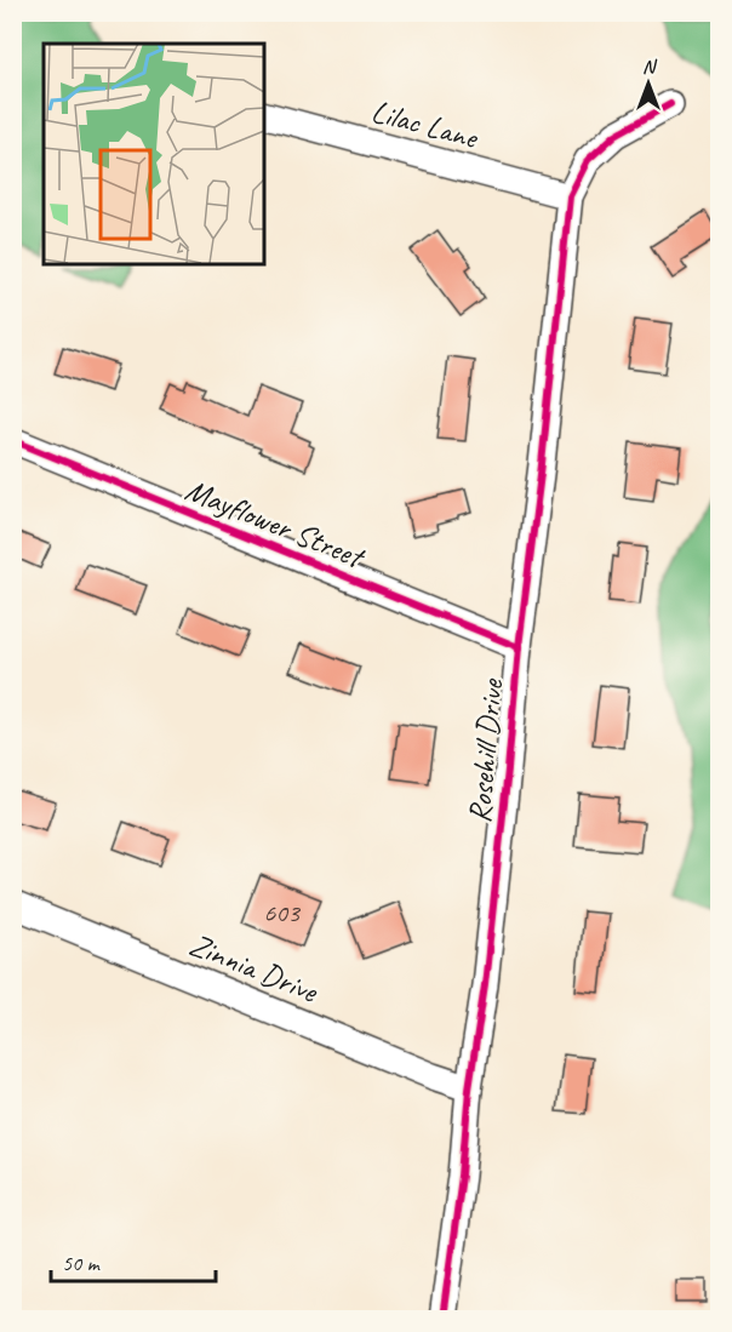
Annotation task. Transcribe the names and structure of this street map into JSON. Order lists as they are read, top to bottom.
{
  "streets": {
    "street": [
      "Lilac Lane",
      "Mayflower Street",
      "Rosehill Drive",
      "Zinnia Drive"
    ]
  },
  "crossings": [
    ["Lilac Lane", "Rosehill Drive"],
    ["Mayflower Street", "Rosehill Drive"],
    ["Rosehill Drive", "Zinnia Drive"]
  ],
  "house_numbers": ["603"],
  "scale_bar": "50 m",
  "north": "top"
}
